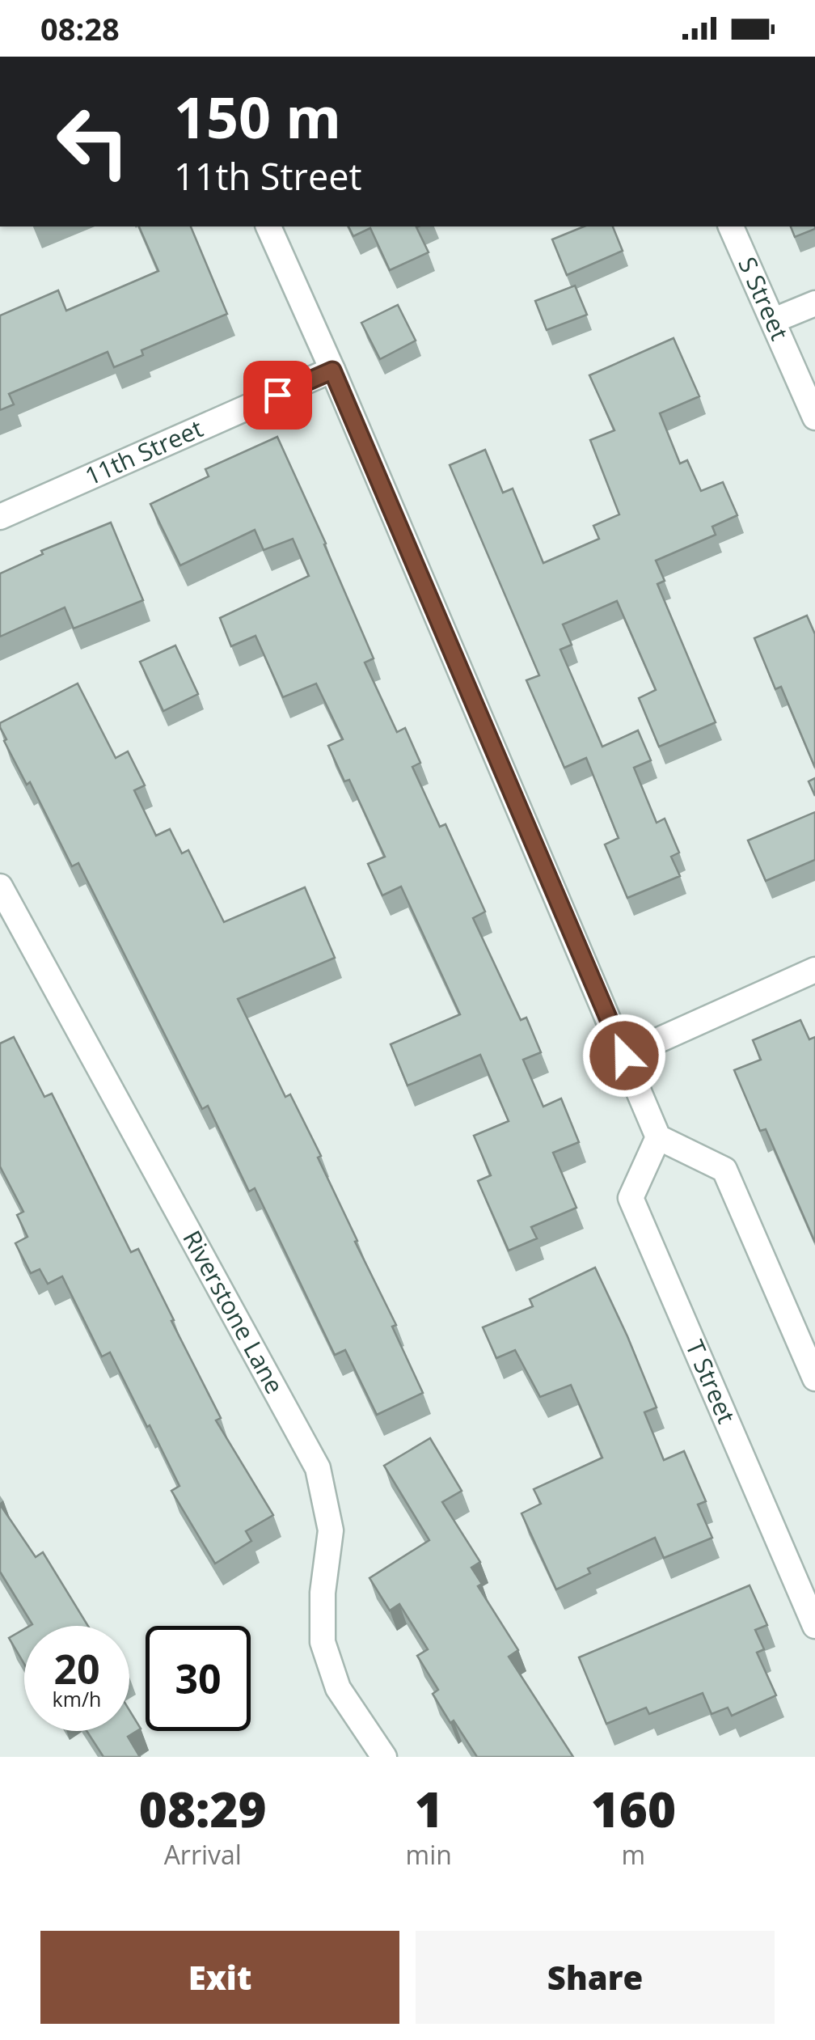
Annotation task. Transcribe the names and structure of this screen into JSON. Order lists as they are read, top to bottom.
{
  "streets": {
    "street": [
      "S Street",
      "11th Street",
      "Riverstone Lane",
      "T Street"
    ]
  },
  "page": {
    "status": "08:28",
    "turn": ["150 m", "11th Street"],
    "speed": "20 km/h",
    "limit": "30",
    "eta": [
      "08:29",
      "Arrival",
      "1",
      "min",
      "160",
      "m"
    ],
    "buttons": ["Exit", "Share"]
  }
}
